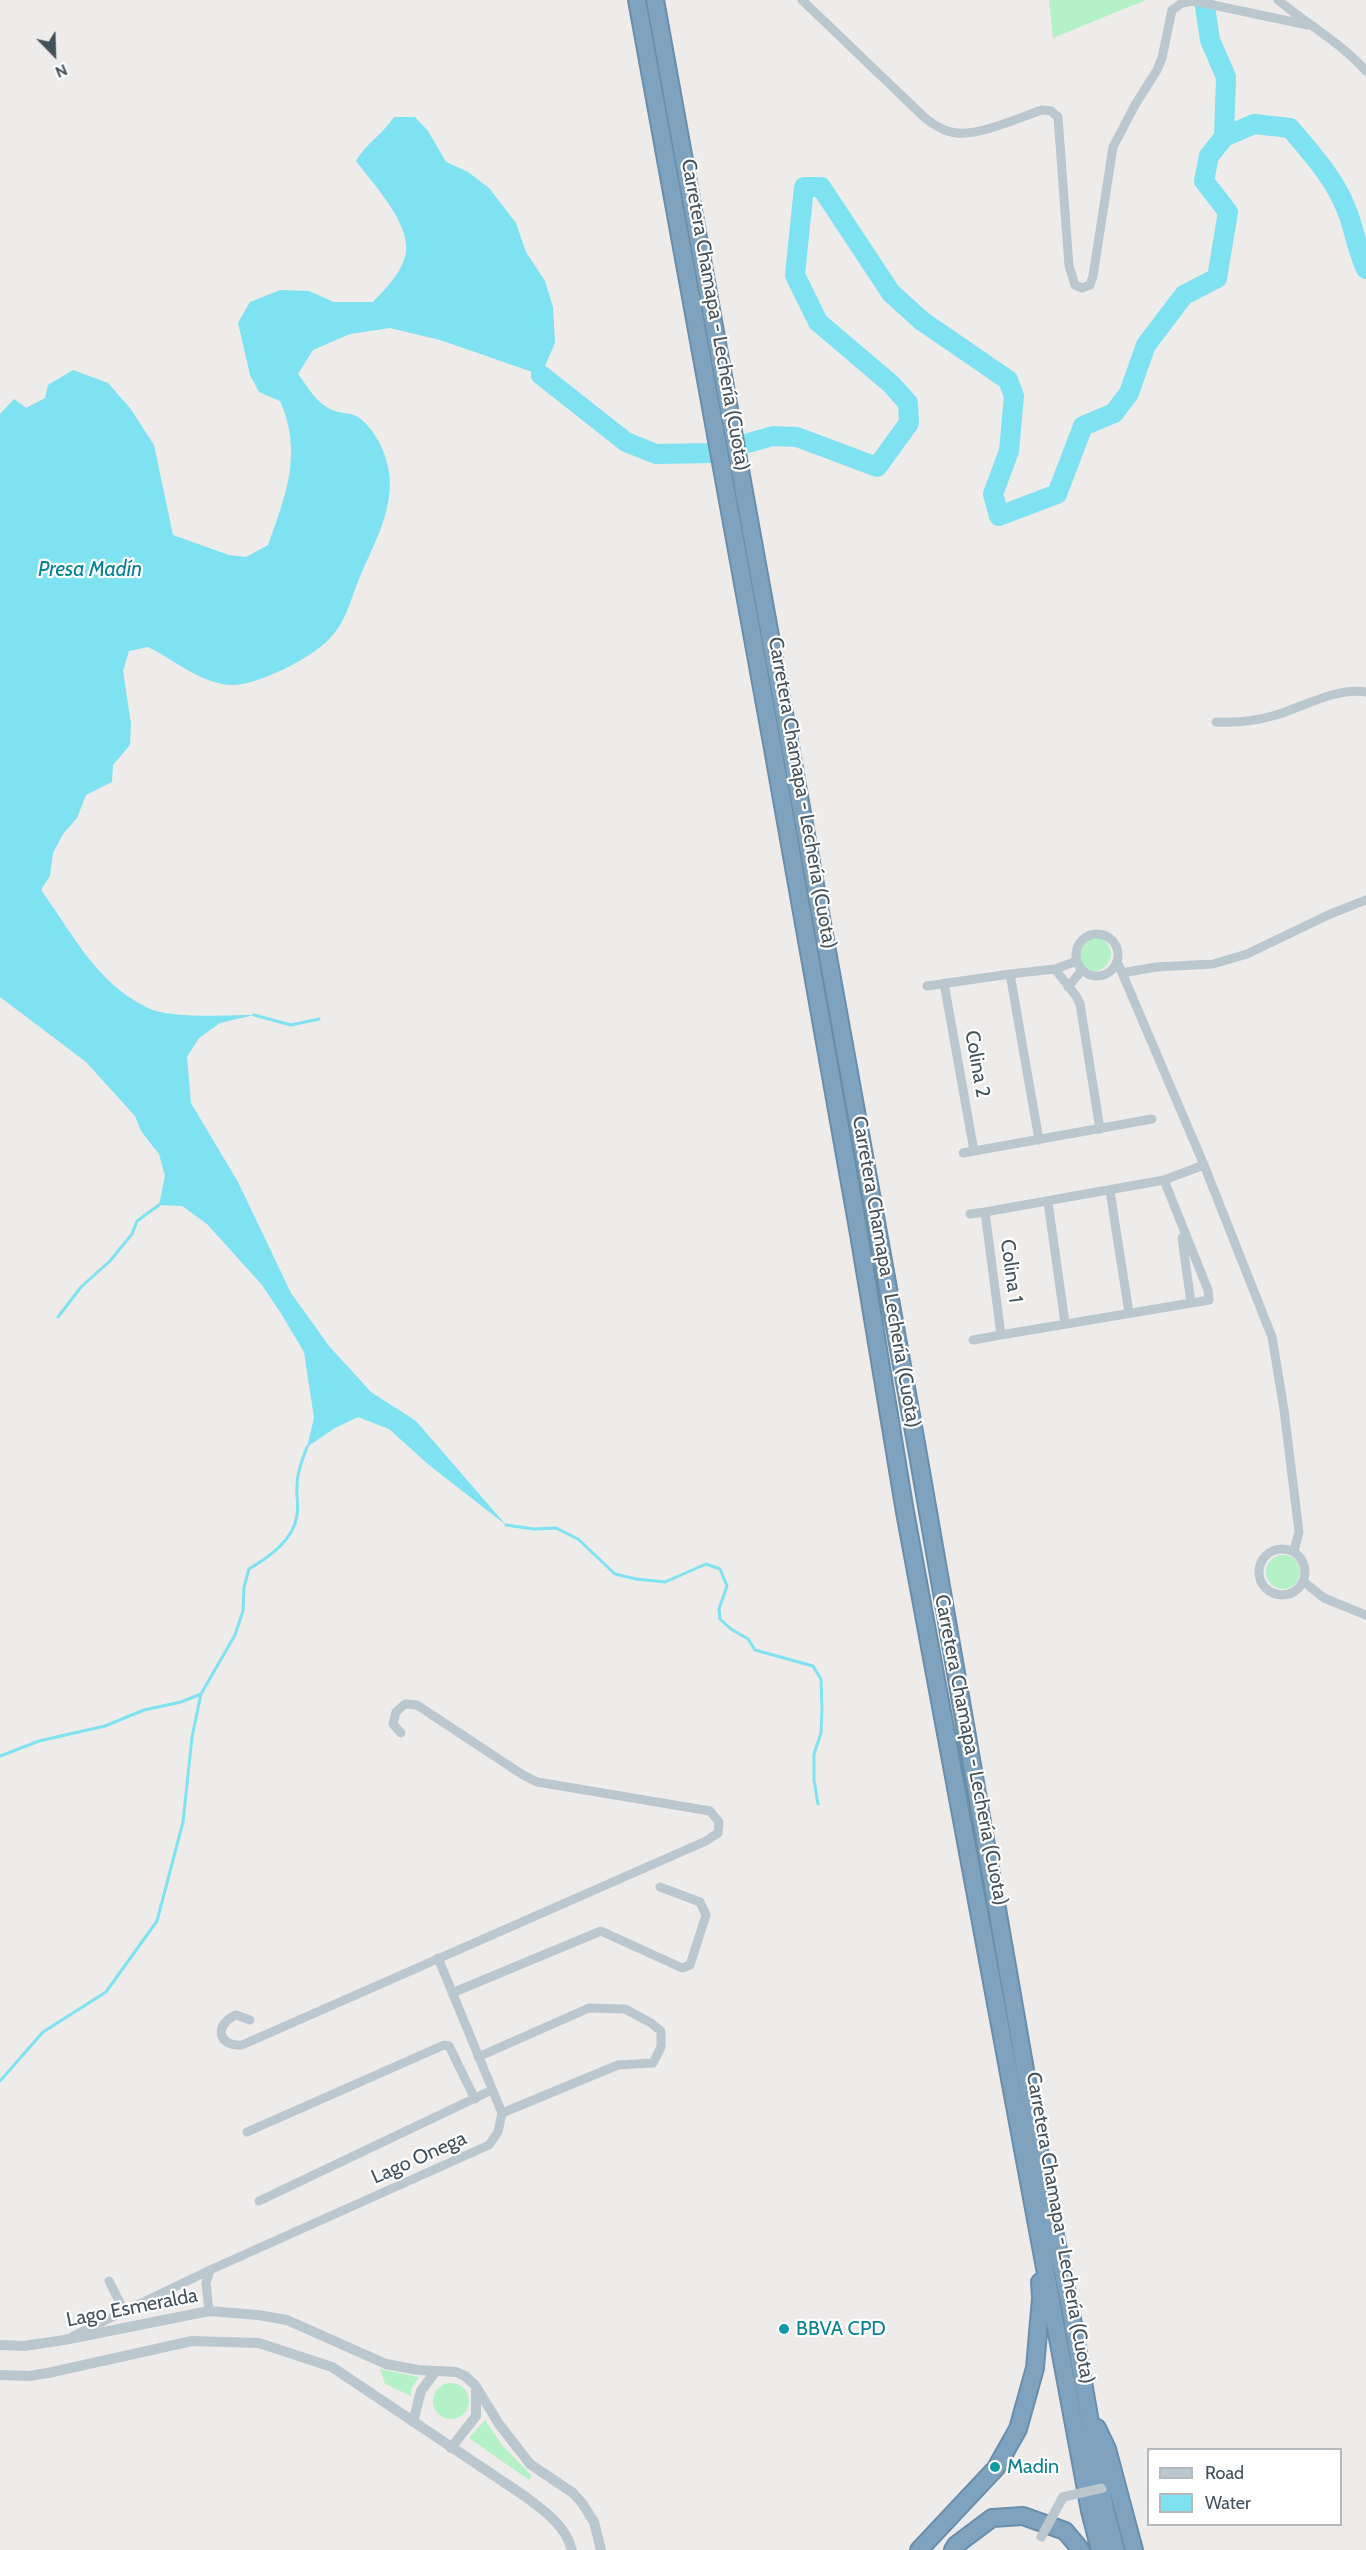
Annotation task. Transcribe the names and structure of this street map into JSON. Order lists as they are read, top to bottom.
{
  "streets": {
    "highway": ["Carretera Chamapa - Lechería (Cuota)"],
    "street": [
      "Colina 2",
      "Colina 1",
      "Lago Onega",
      "Lago Esmeralda"
    ]
  },
  "crossings": [
    ["Lago Onega", "Lago Esmeralda"]
  ],
  "water": ["Presa Madín"],
  "places": ["BBVA CPD", "Madin"],
  "legend": ["Road", "Water"],
  "north": "bottom right"
}
